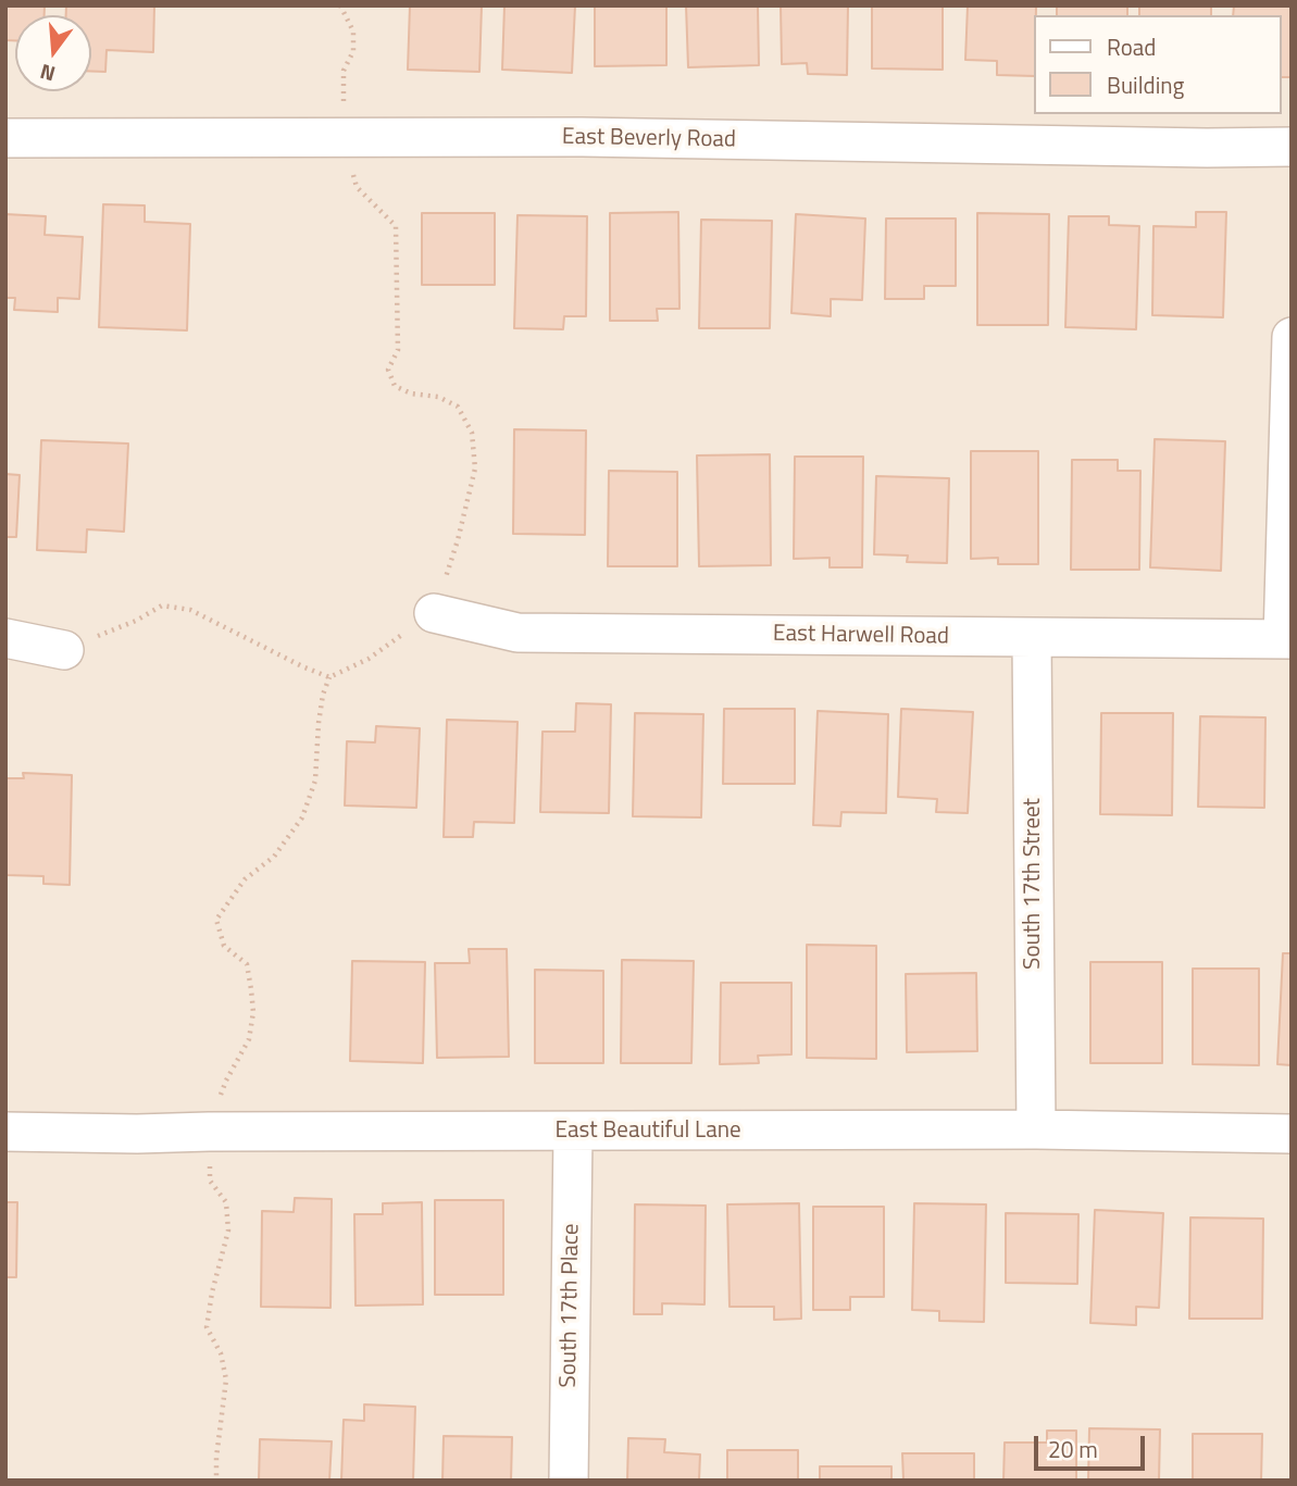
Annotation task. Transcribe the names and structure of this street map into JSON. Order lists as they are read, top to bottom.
{
  "streets": {
    "street": [
      "East Beverly Road",
      "East Harwell Road",
      "South 17th Street",
      "East Beautiful Lane",
      "South 17th Place"
    ]
  },
  "crossings": [
    ["East Harwell Road", "South 17th Street"],
    ["South 17th Street", "East Beautiful Lane"],
    ["East Beautiful Lane", "South 17th Place"]
  ],
  "legend": ["Road", "Building"],
  "scale_bar": "20 m",
  "north": "bottom"
}
